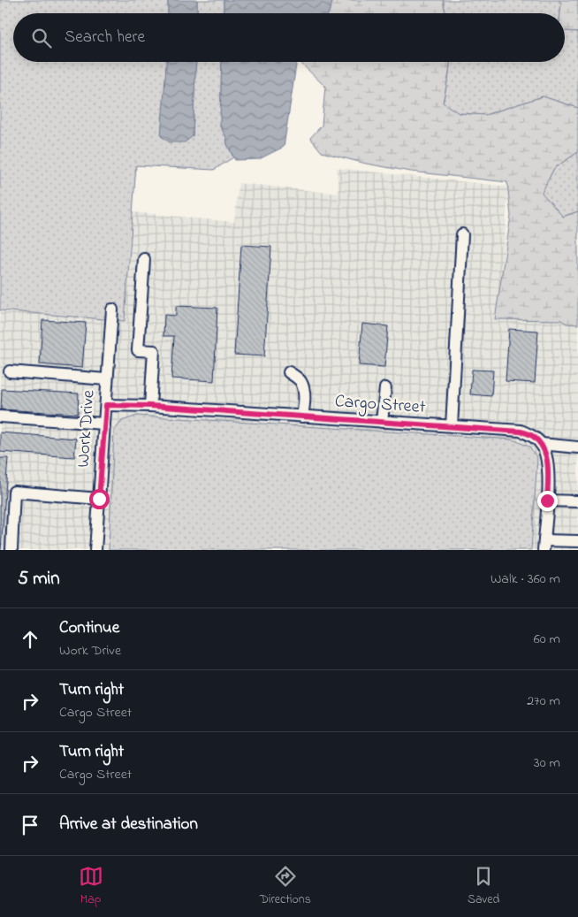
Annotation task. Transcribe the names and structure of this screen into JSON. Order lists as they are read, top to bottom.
{
  "streets": {
    "street": ["Cargo Street", "Work Drive"]
  },
  "crossings": [
    ["Cargo Street", "Work Drive"]
  ],
  "page": {
    "search": "Search here",
    "heading": ["5 min", "Walk · 360 m"],
    "list": [
      ["Continue", "Work Drive", "60 m"],
      ["Turn right", "Cargo Street", "270 m"],
      ["Turn right", "Cargo Street", "30 m"],
      "Arrive at destination"
    ],
    "nav": ["Map", "Directions", "Saved"]
  }
}
